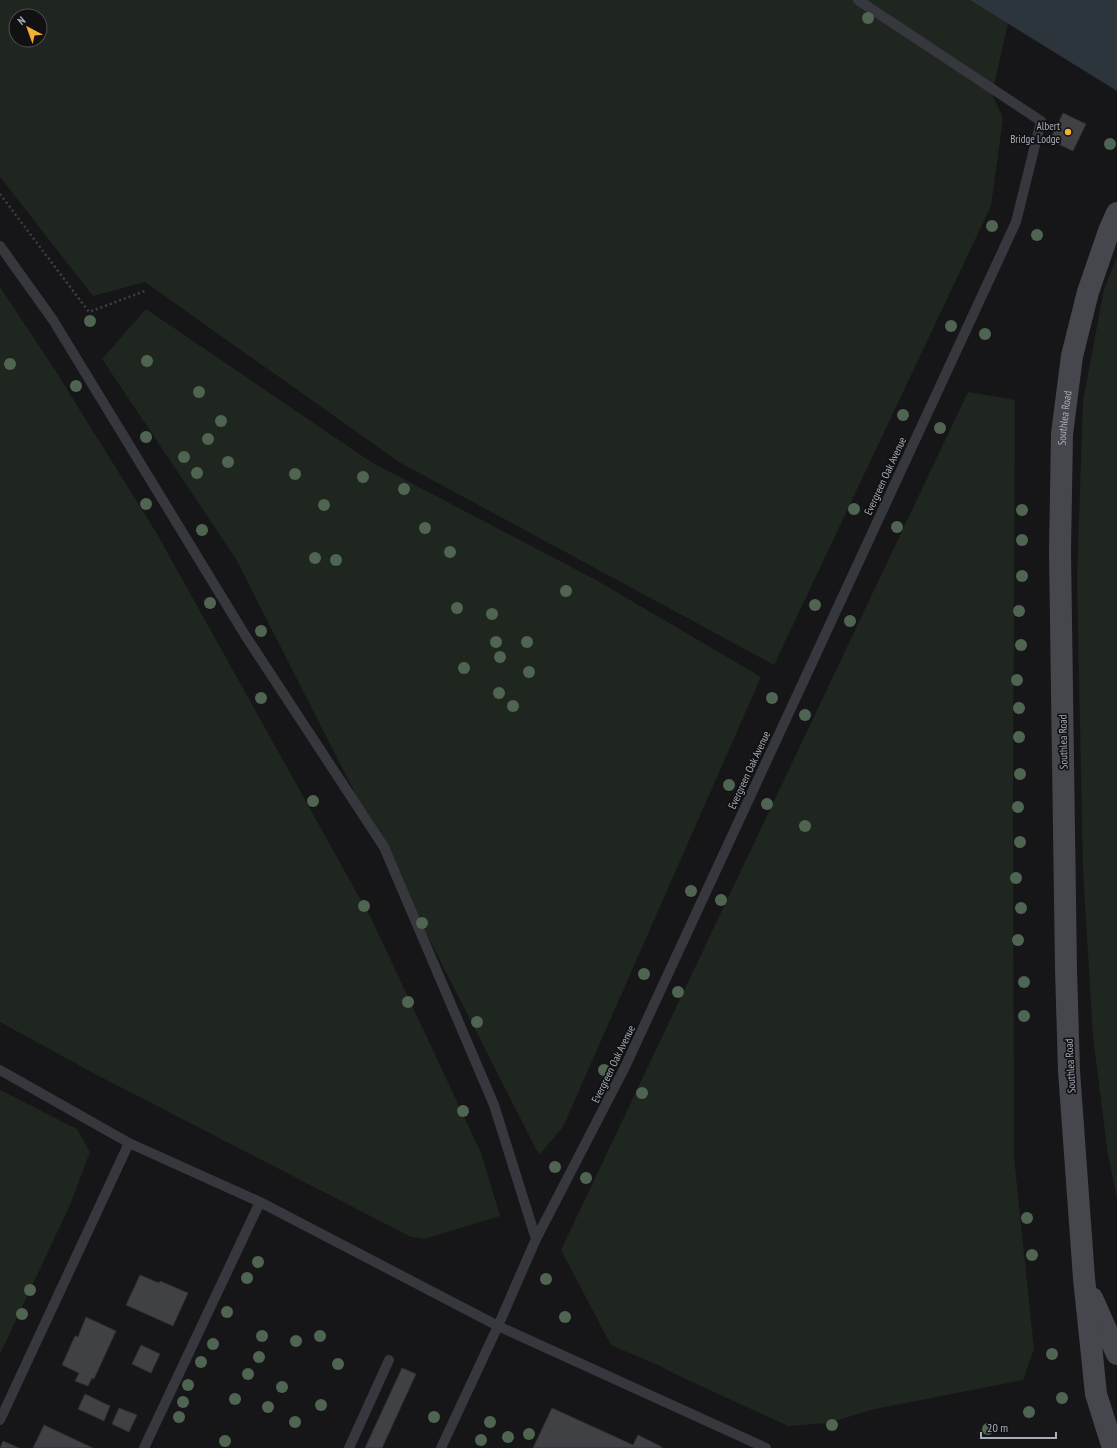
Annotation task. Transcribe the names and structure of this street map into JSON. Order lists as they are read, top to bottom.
{
  "streets": {
    "main road": ["Southlea Road"],
    "lane": ["Evergreen Oak Avenue"]
  },
  "places": ["Albert Bridge Lodge"],
  "scale_bar": "20 m",
  "north": "top left"
}
